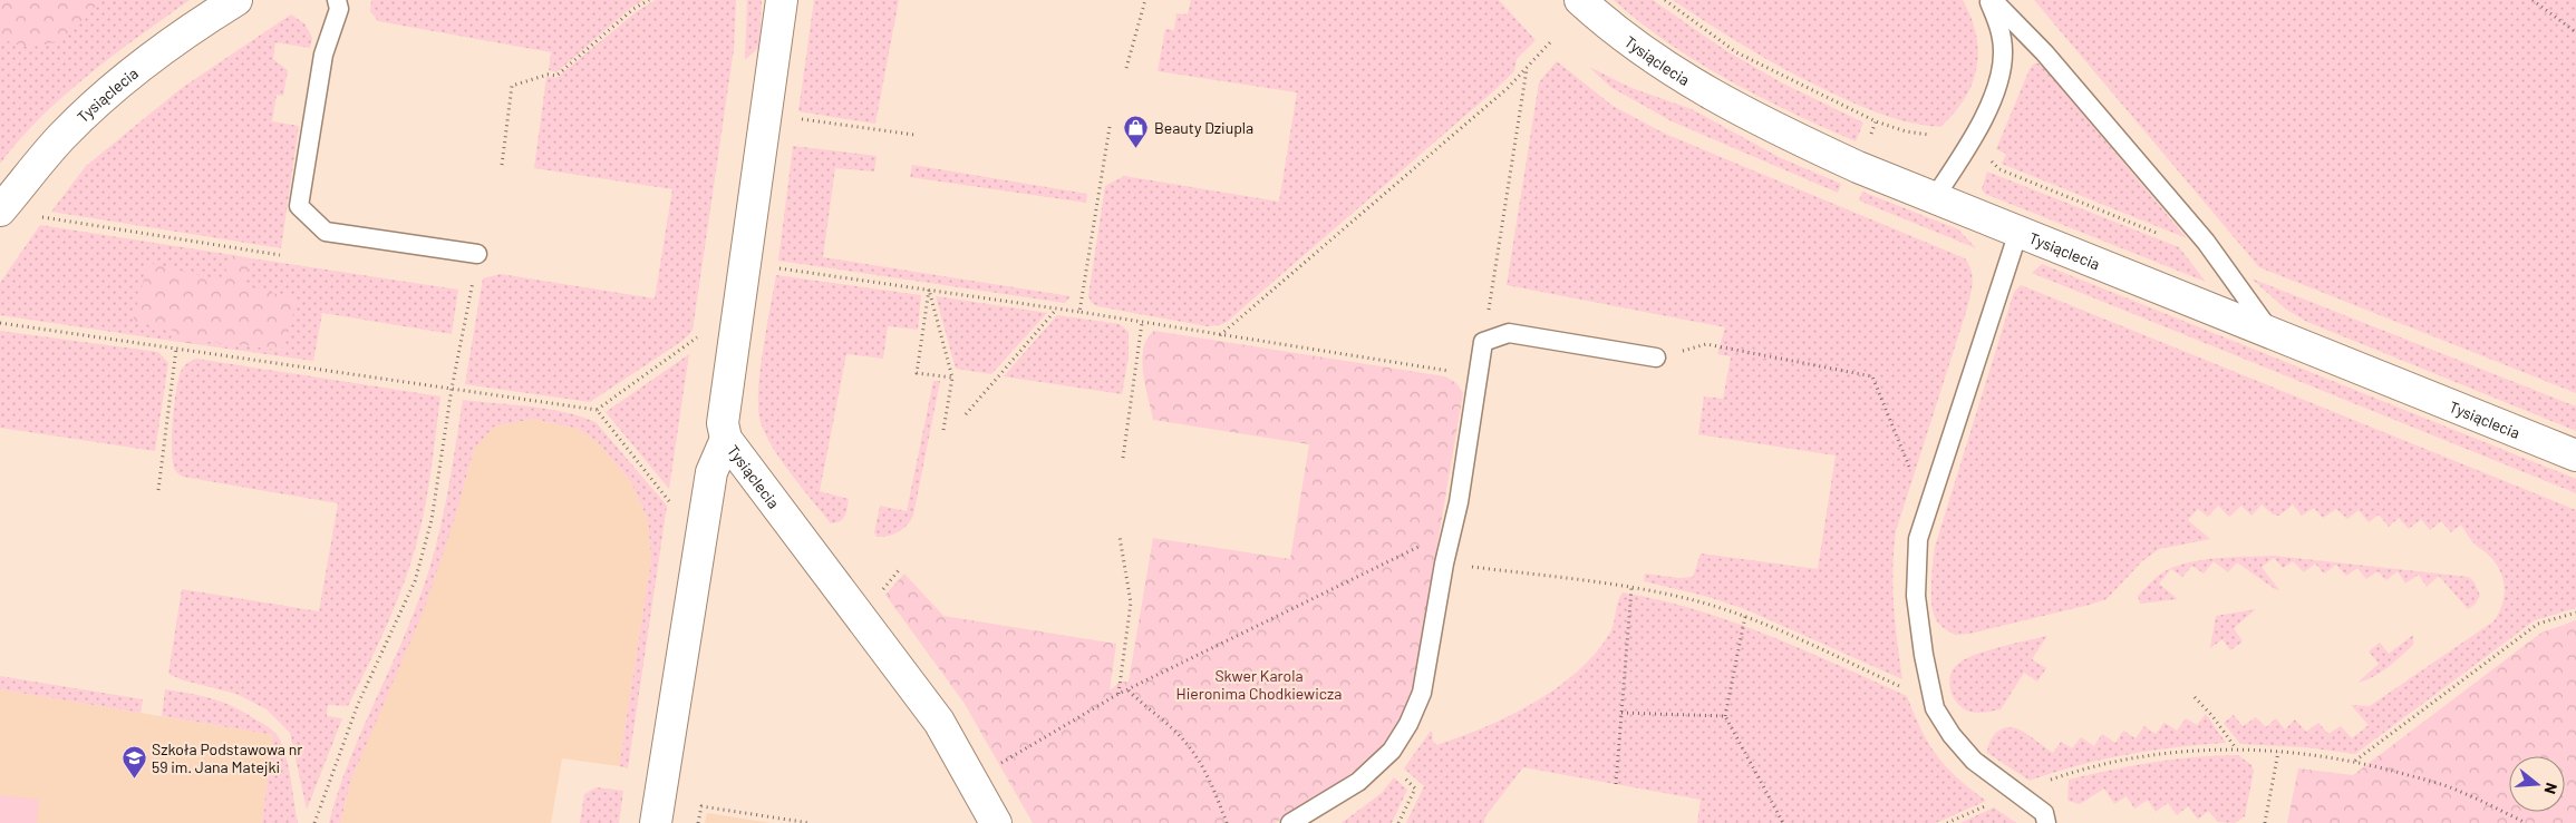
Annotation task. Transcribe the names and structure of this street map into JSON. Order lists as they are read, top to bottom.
{
  "streets": {
    "street": ["Tysiąclecia"]
  },
  "parks": ["Skwer Karola Hieronima Chodkiewicza"],
  "places": {
    "shop": ["Beauty Dziupla"],
    "school or university": ["Szkoła Podstawowa nr 59 im. Jana Matejki"]
  },
  "north": "right"
}
